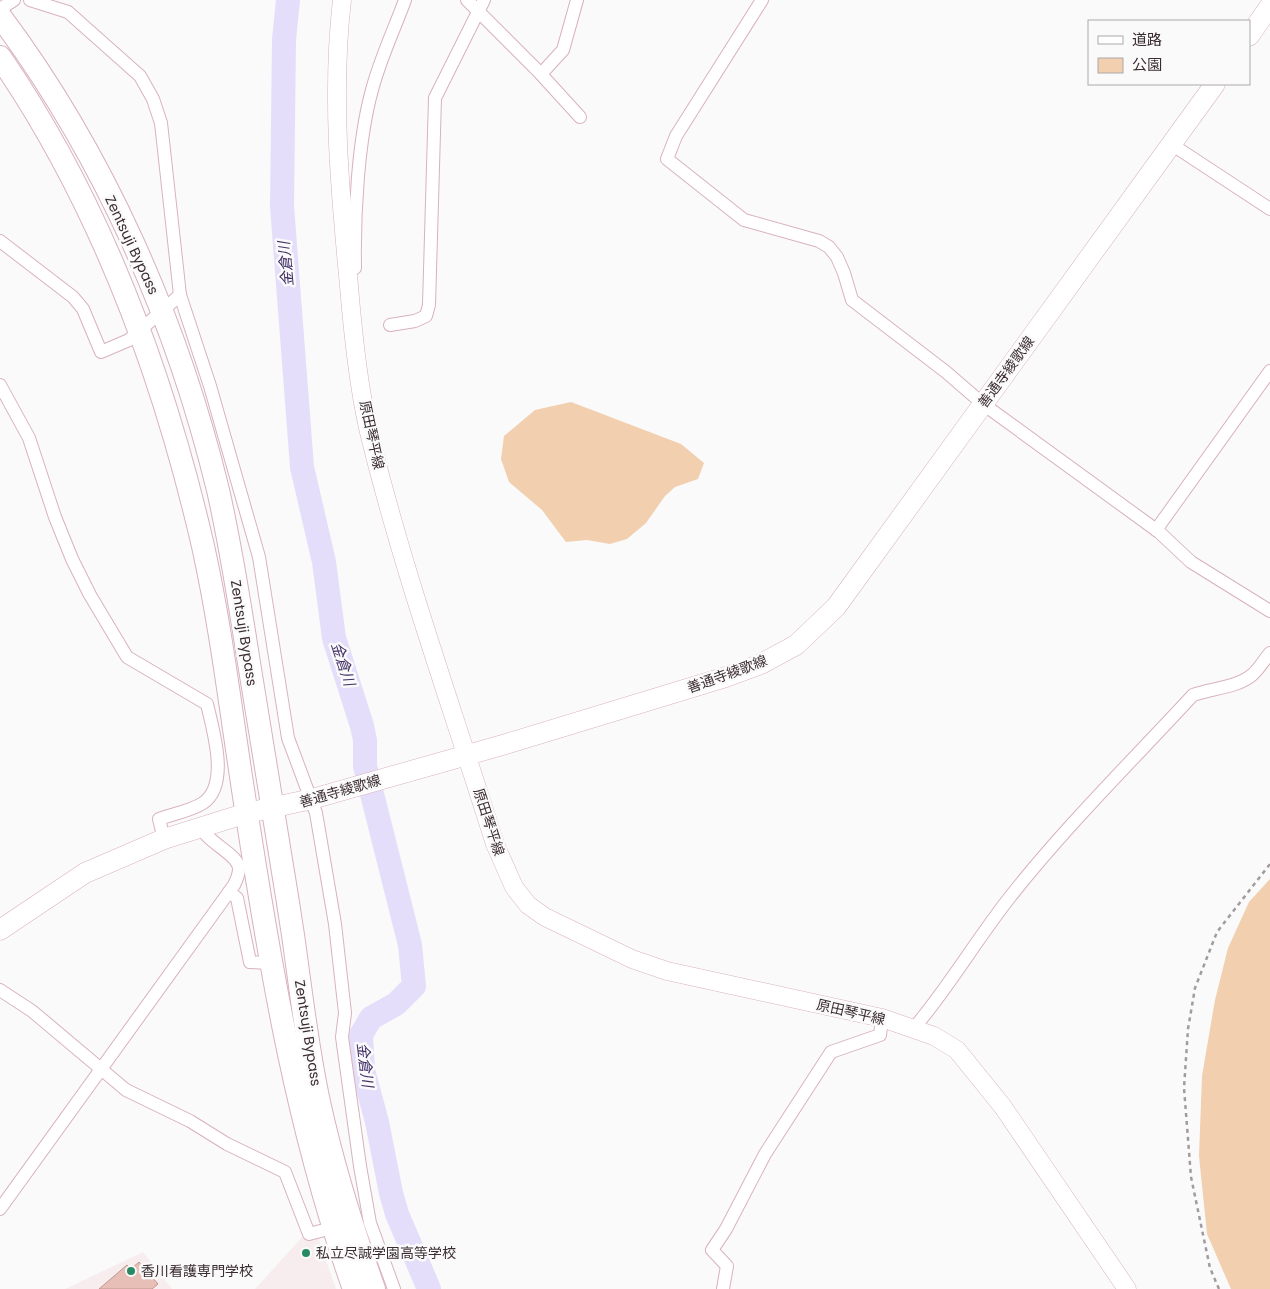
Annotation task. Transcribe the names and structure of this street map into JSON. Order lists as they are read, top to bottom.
{
  "streets": {
    "highway": ["Zentsuji Bypass"],
    "main road": ["善通寺綾歌線", "原田琴平線"]
  },
  "crossings": [
    ["Zentsuji Bypass", "善通寺綾歌線"],
    ["善通寺綾歌線", "原田琴平線"]
  ],
  "water": ["金倉川"],
  "places": ["私立尽誠学園高等学校", "香川看護専門学校"],
  "legend": ["道路", "公園"]
}
